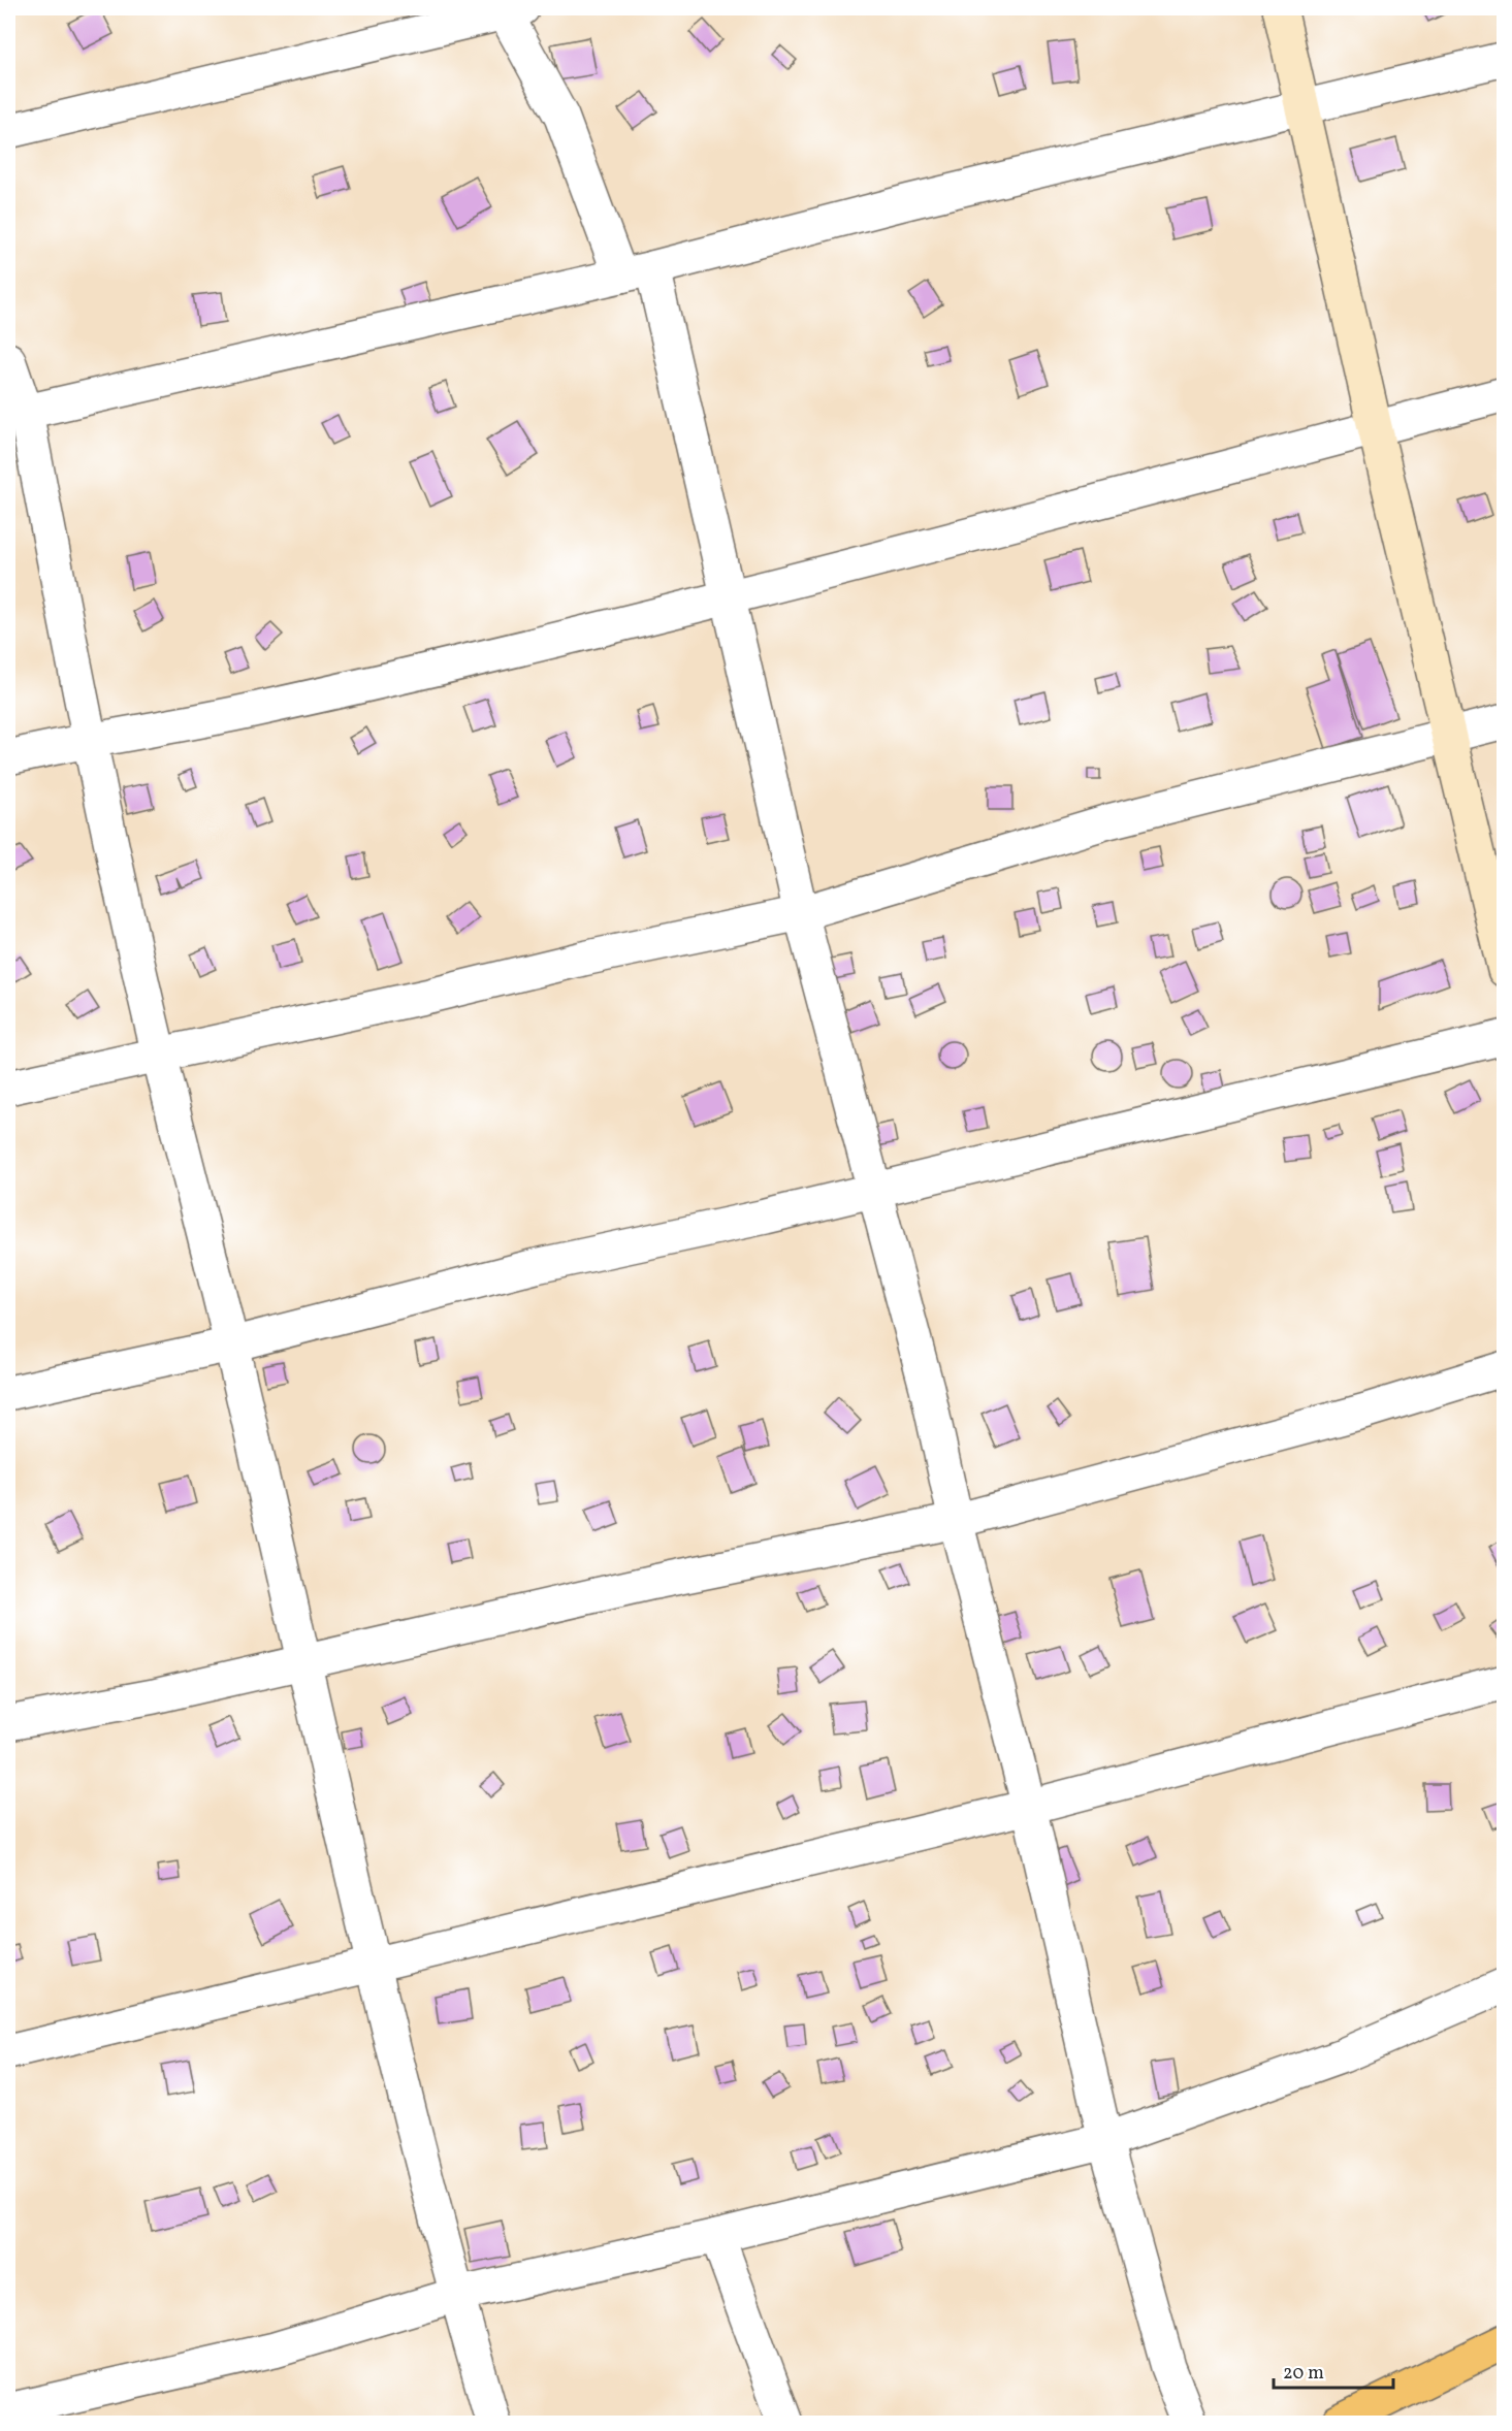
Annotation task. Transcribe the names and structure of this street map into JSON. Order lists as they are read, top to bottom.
{
  "scale_bar": "20 m"
}
